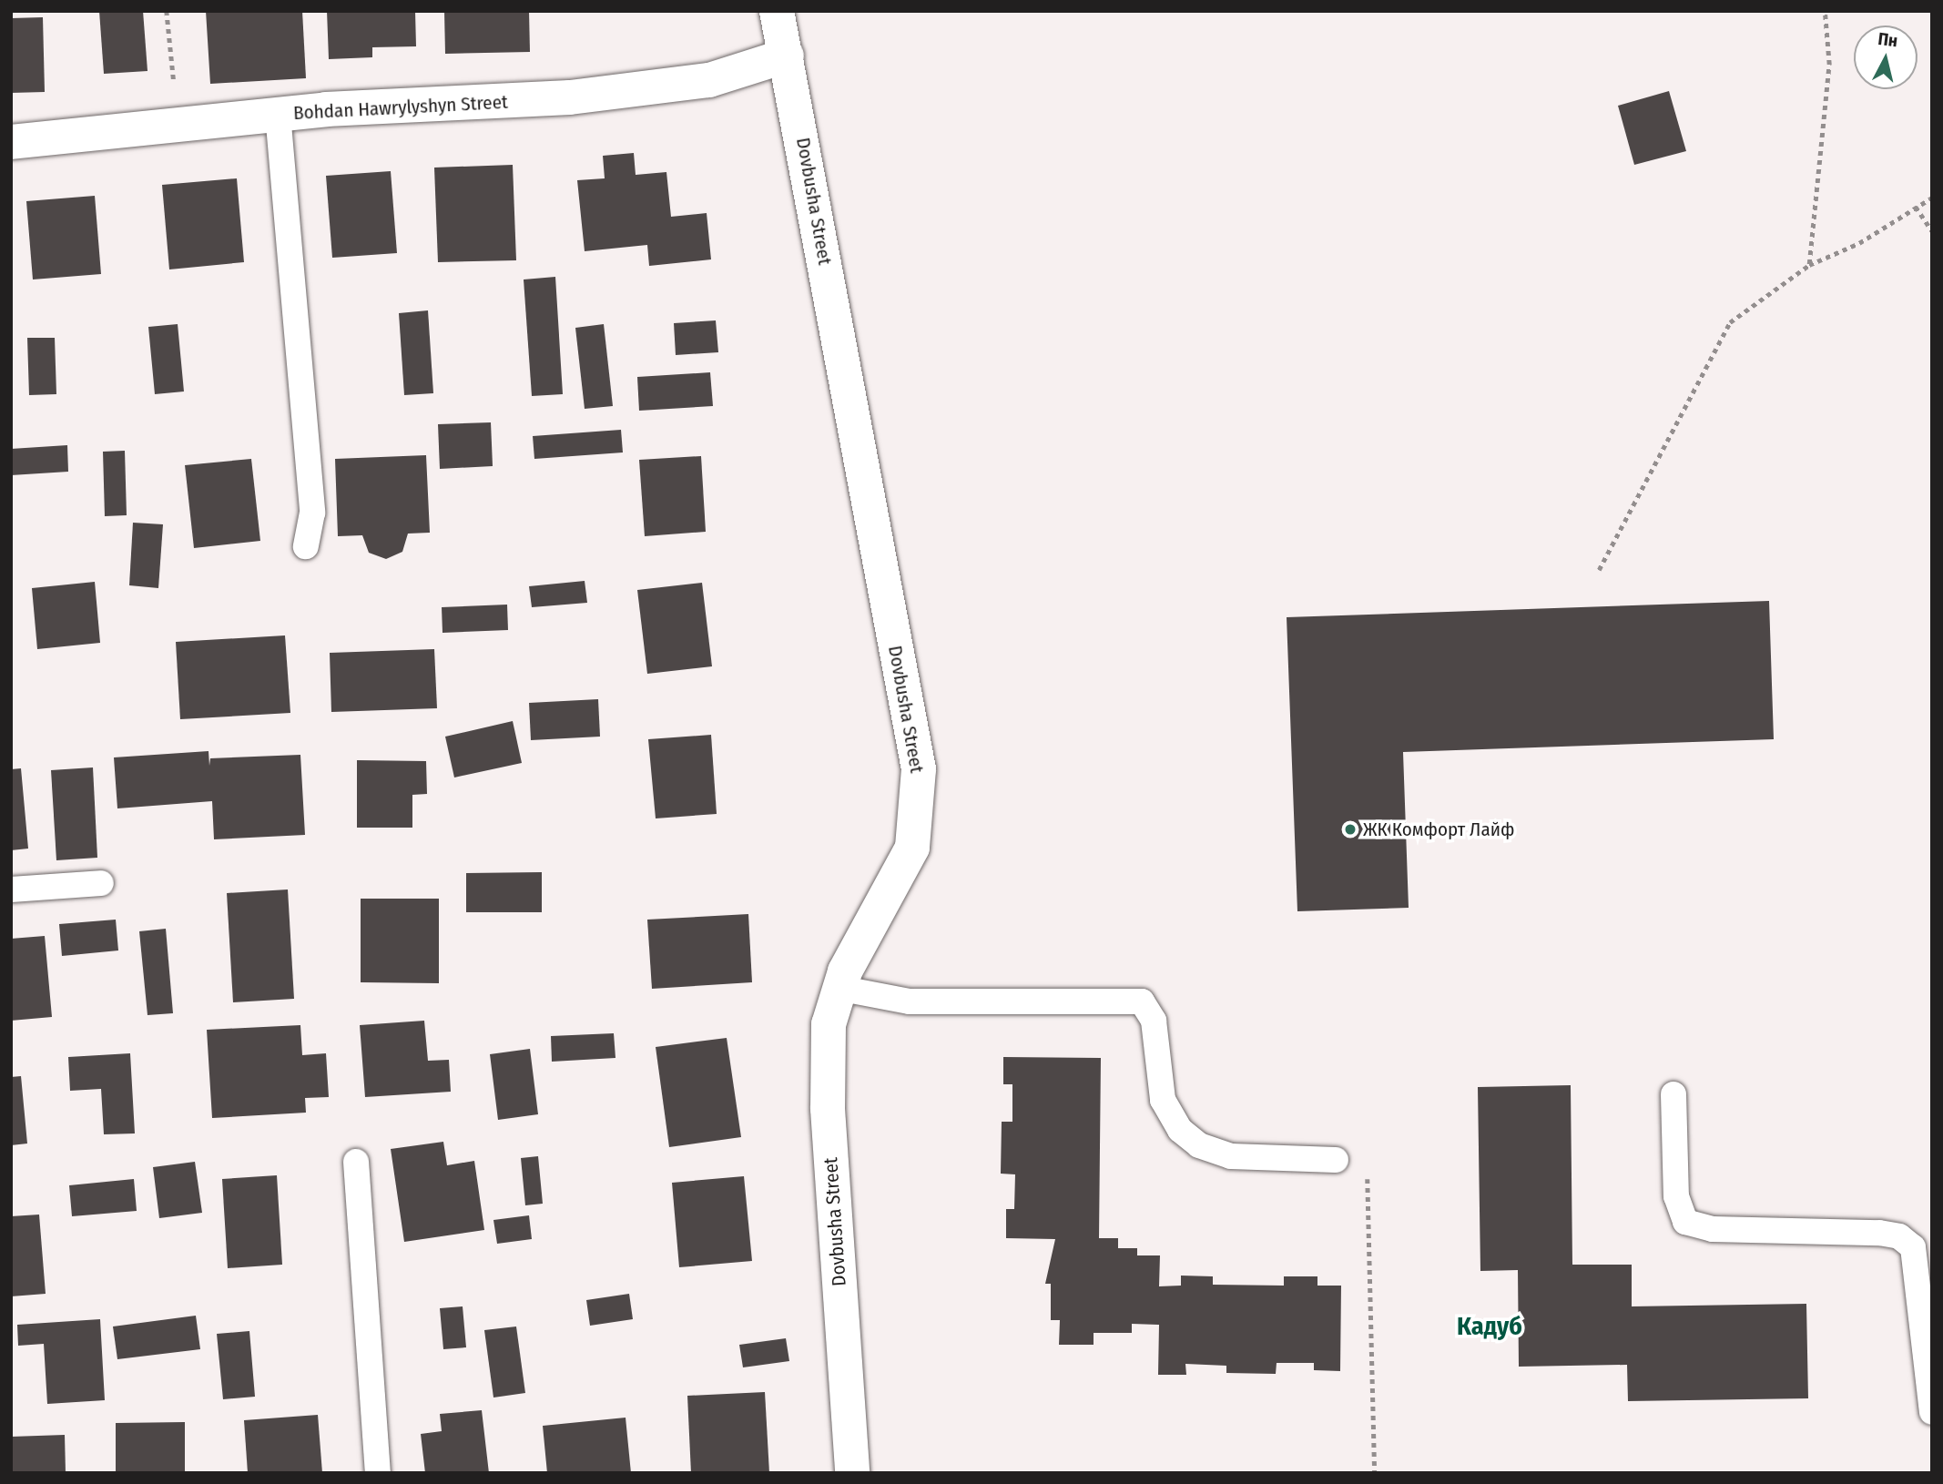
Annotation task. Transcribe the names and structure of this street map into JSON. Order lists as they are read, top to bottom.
{
  "streets": {
    "street": ["Bohdan Hawrylyshyn Street", "Dovbusha Street"]
  },
  "crossings": [
    ["Bohdan Hawrylyshyn Street", "Dovbusha Street"]
  ],
  "districts": ["Кадуб"],
  "places": ["ЖК Комфорт Лайф"],
  "north": "top"
}
